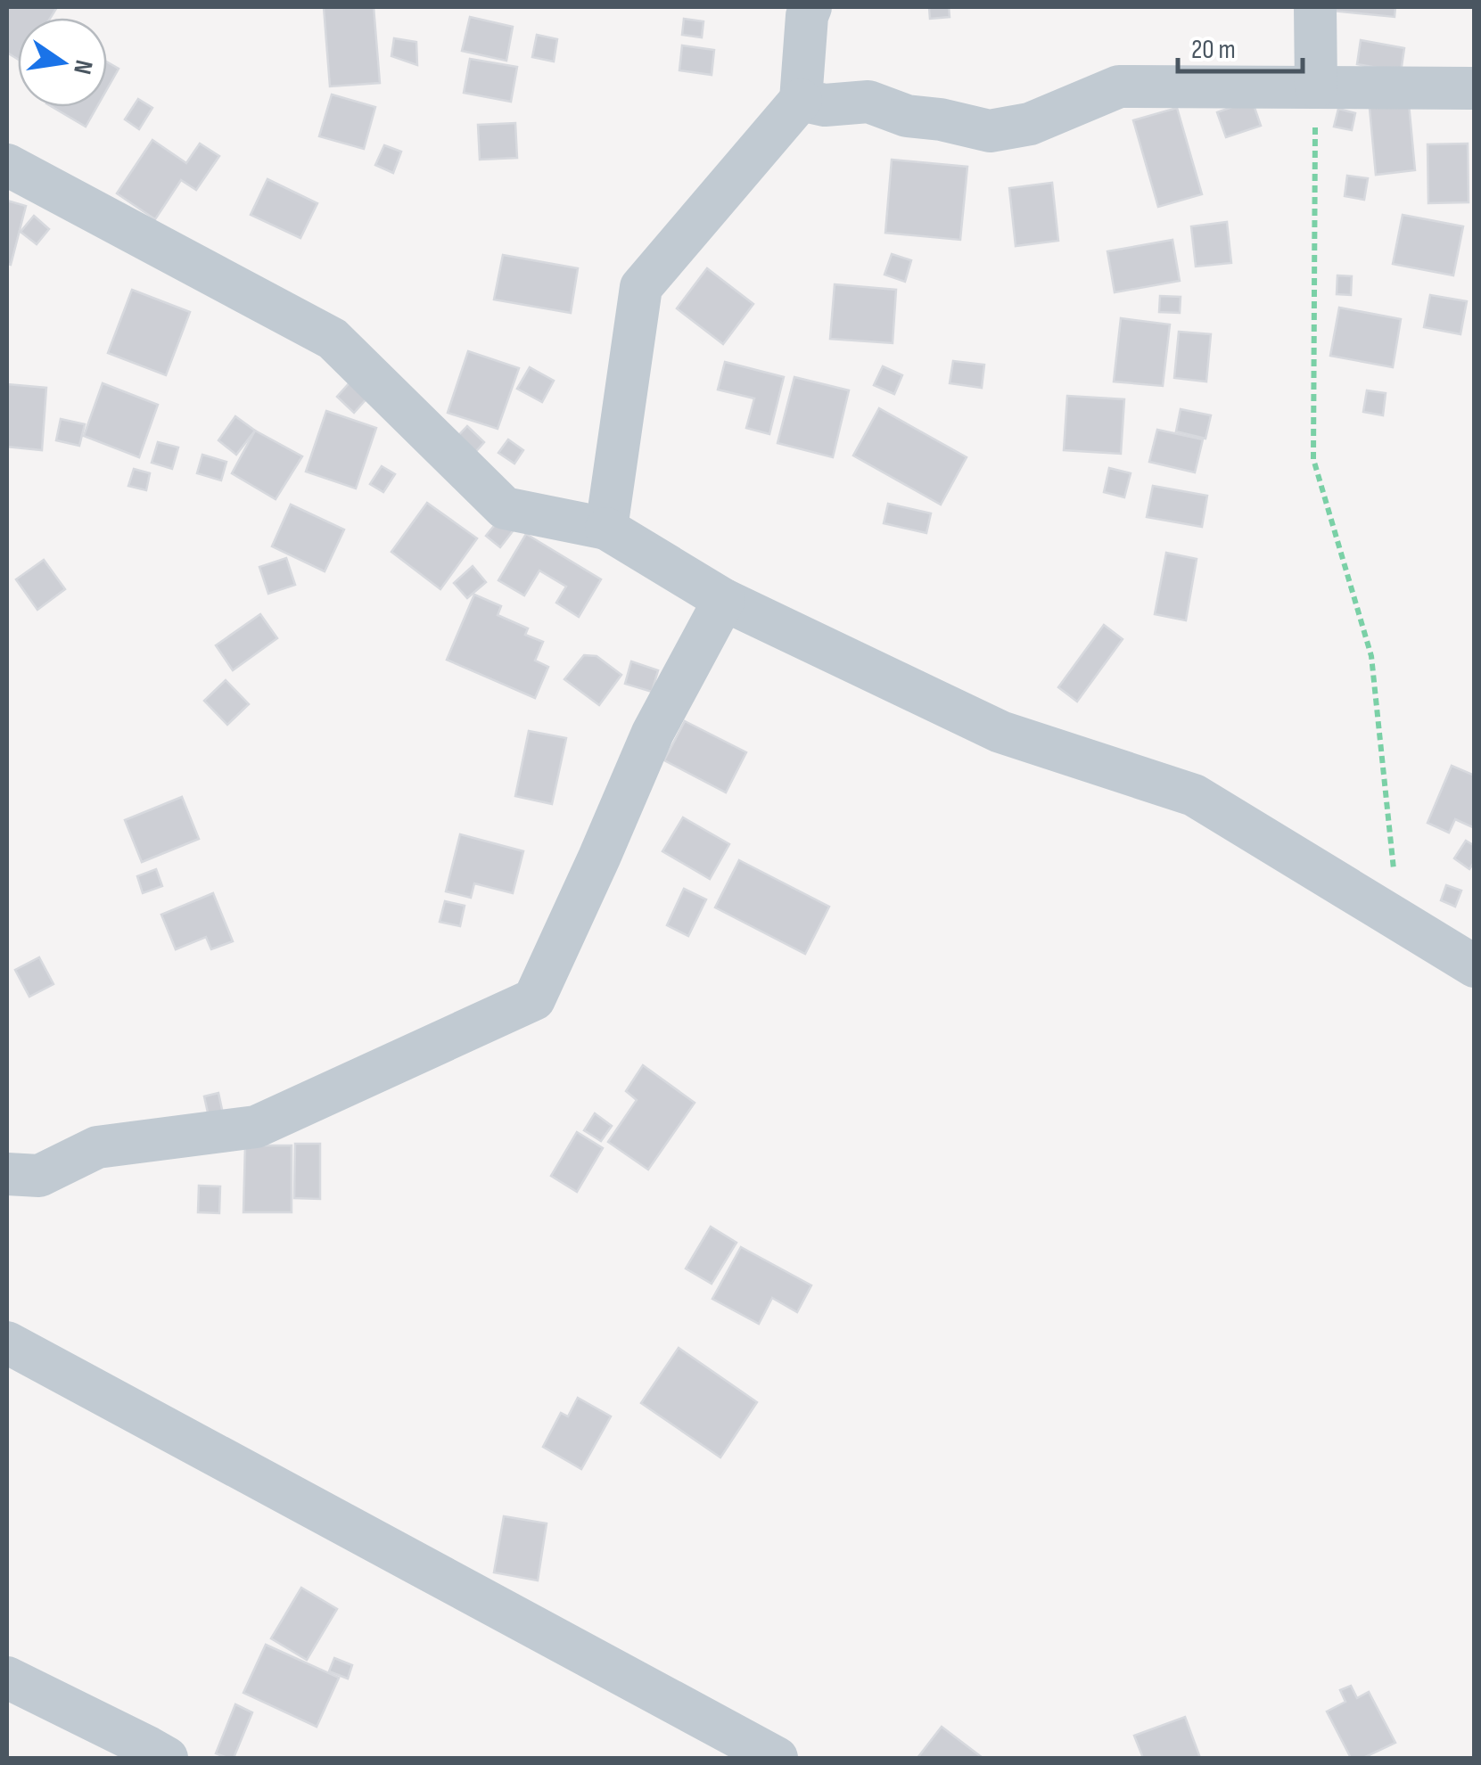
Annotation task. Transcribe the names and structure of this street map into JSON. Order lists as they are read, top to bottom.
{
  "scale_bar": "20 m",
  "north": "right"
}
